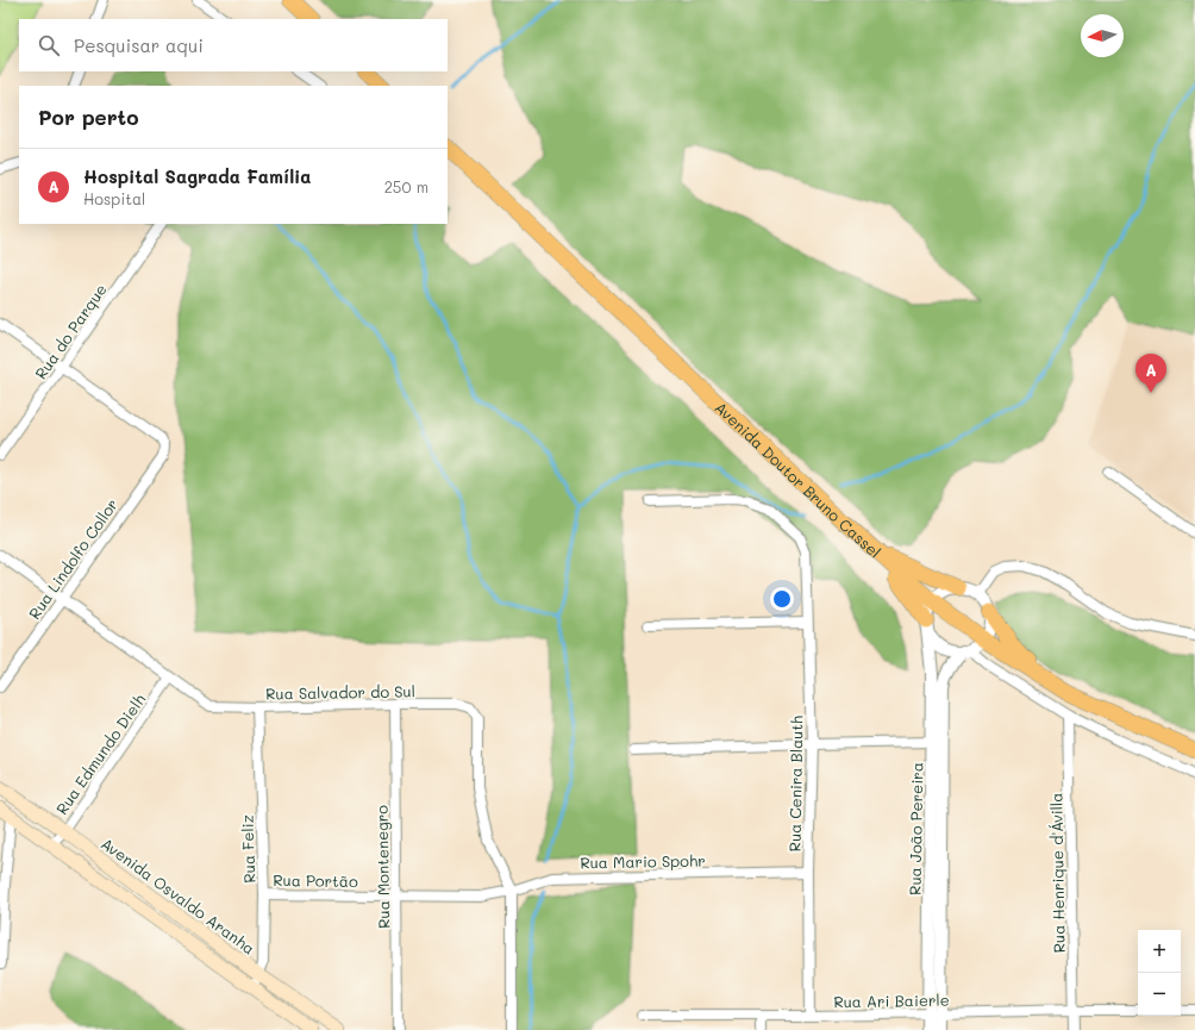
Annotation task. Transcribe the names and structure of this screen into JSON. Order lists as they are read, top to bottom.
{
  "streets": {
    "main road": ["Avenida Doutor Bruno Cassel", "Avenida Osvaldo Aranha"],
    "street": [
      "Rua do Parque",
      "Rua Lindolfo Collor",
      "Rua Salvador do Sul",
      "Rua Edmundo Dielh",
      "Rua Cenira Blauth",
      "Rua João Pereira",
      "Rua Feliz",
      "Rua Mario Spohr",
      "Rua Montenegro",
      "Rua Henrique d'Ávilla",
      "Rua Portão",
      "Rua Ari Baierle"
    ]
  },
  "crossings": [
    ["Rua do Parque", "Rua Lindolfo Collor"],
    ["Avenida Doutor Bruno Cassel", "Rua João Pereira"],
    ["Rua Salvador do Sul", "Rua Edmundo Dielh"],
    ["Rua Salvador do Sul", "Rua Feliz"],
    ["Rua Salvador do Sul", "Rua Mario Spohr"],
    ["Rua Salvador do Sul", "Rua Montenegro"],
    ["Rua Edmundo Dielh", "Avenida Osvaldo Aranha"],
    ["Rua Cenira Blauth", "Rua Mario Spohr"],
    ["Rua Cenira Blauth", "Rua Ari Baierle"],
    ["Rua João Pereira", "Rua Ari Baierle"],
    ["Rua Feliz", "Rua Portão"],
    ["Rua Feliz", "Avenida Osvaldo Aranha"],
    ["Rua Mario Spohr", "Rua Portão"],
    ["Rua Montenegro", "Rua Portão"],
    ["Rua Henrique d'Ávilla", "Rua Ari Baierle"]
  ],
  "north": "left",
  "page": {
    "search": "Pesquisar aqui",
    "heading": "Por perto",
    "list": [
      {
        "mark": "A",
        "name": "Hospital Sagrada Família",
        "note": "Hospital",
        "value": "250 m"
      }
    ],
    "pins": "A",
    "map_buttons": ["+", "−"]
  }
}
